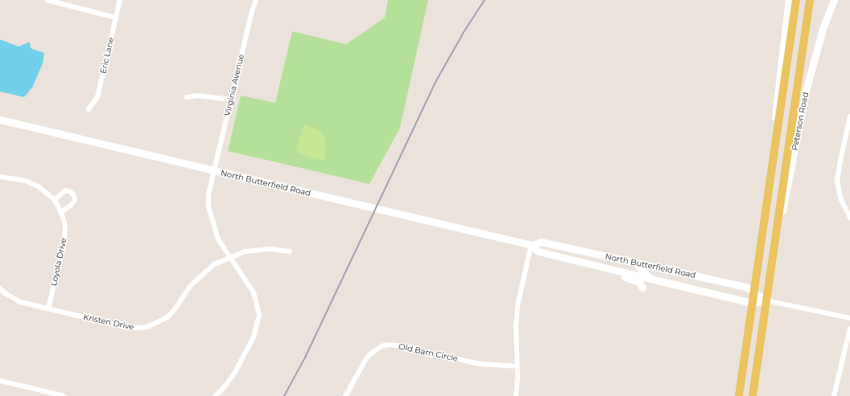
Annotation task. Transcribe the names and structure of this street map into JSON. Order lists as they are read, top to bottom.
{
  "streets": {
    "main road": ["Peterson Road", "North Butterfield Road"],
    "street": [
      "Eric Lane",
      "Virginia Avenue",
      "Loyola Drive",
      "Kristen Drive",
      "Old Barn Circle"
    ]
  },
  "crossings": [
    ["Virginia Avenue", "North Butterfield Road"],
    ["Virginia Avenue", "Kristen Drive"],
    ["Peterson Road", "North Butterfield Road"],
    ["Loyola Drive", "Kristen Drive"]
  ]
}
